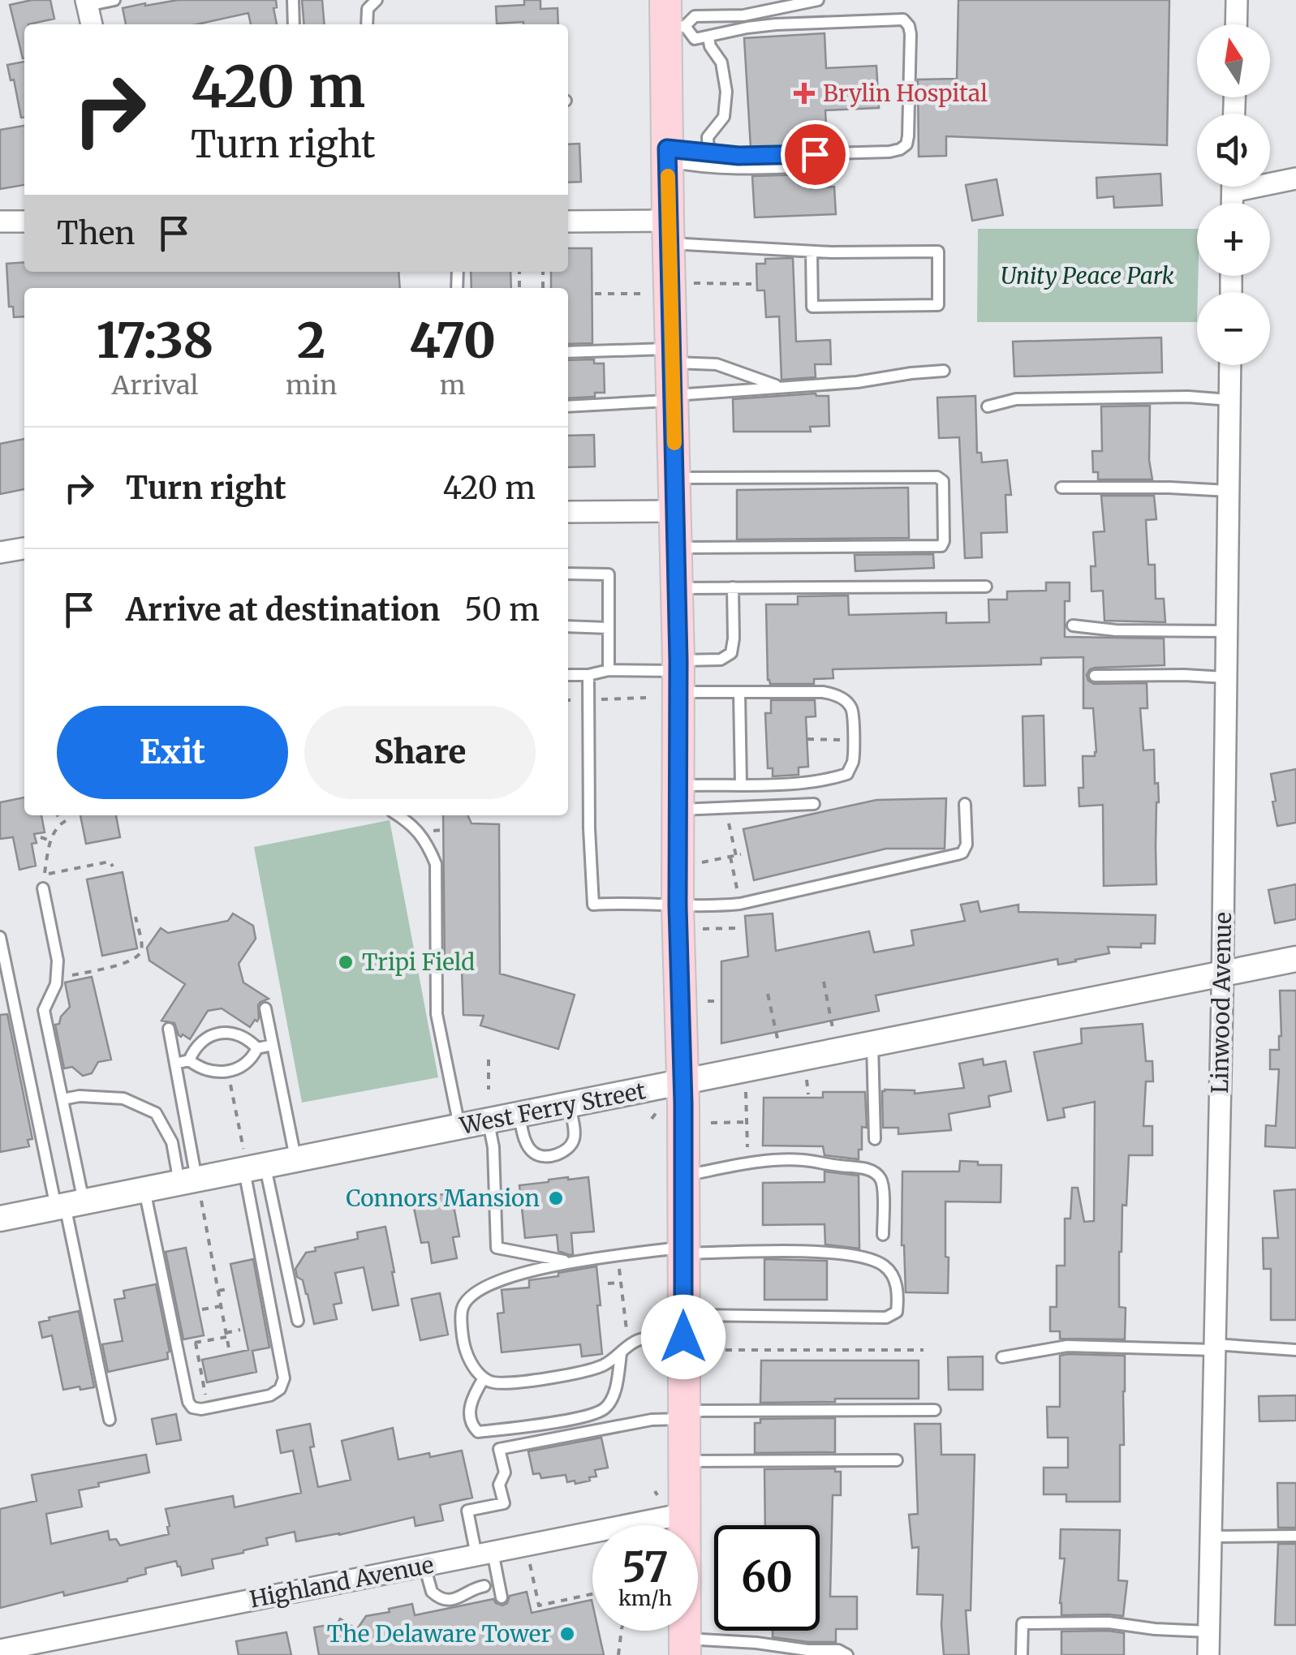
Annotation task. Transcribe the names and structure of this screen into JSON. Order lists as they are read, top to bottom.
{
  "streets": {
    "street": ["Linwood Avenue", "West Ferry Street", "Highland Avenue"]
  },
  "crossings": [
    ["Linwood Avenue", "West Ferry Street"]
  ],
  "parks": ["Unity Peace Park"],
  "places": {
    "health": ["Brylin Hospital"],
    "other": ["Tripi Field", "Connors Mansion", "The Delaware Tower"]
  },
  "north": "top",
  "page": {
    "map_buttons": ["+", "−"],
    "turn": ["420 m", "Turn right"],
    "then": "Then",
    "eta": [
      "17:38",
      "Arrival",
      "2",
      "min",
      "470",
      "m"
    ],
    "list": [
      {
        "name": "Turn right",
        "value": "420 m"
      },
      {
        "name": "Arrive at destination",
        "value": "50 m"
      }
    ],
    "buttons": ["Exit", "Share"],
    "speed": "57 km/h",
    "limit": "60"
  }
}
